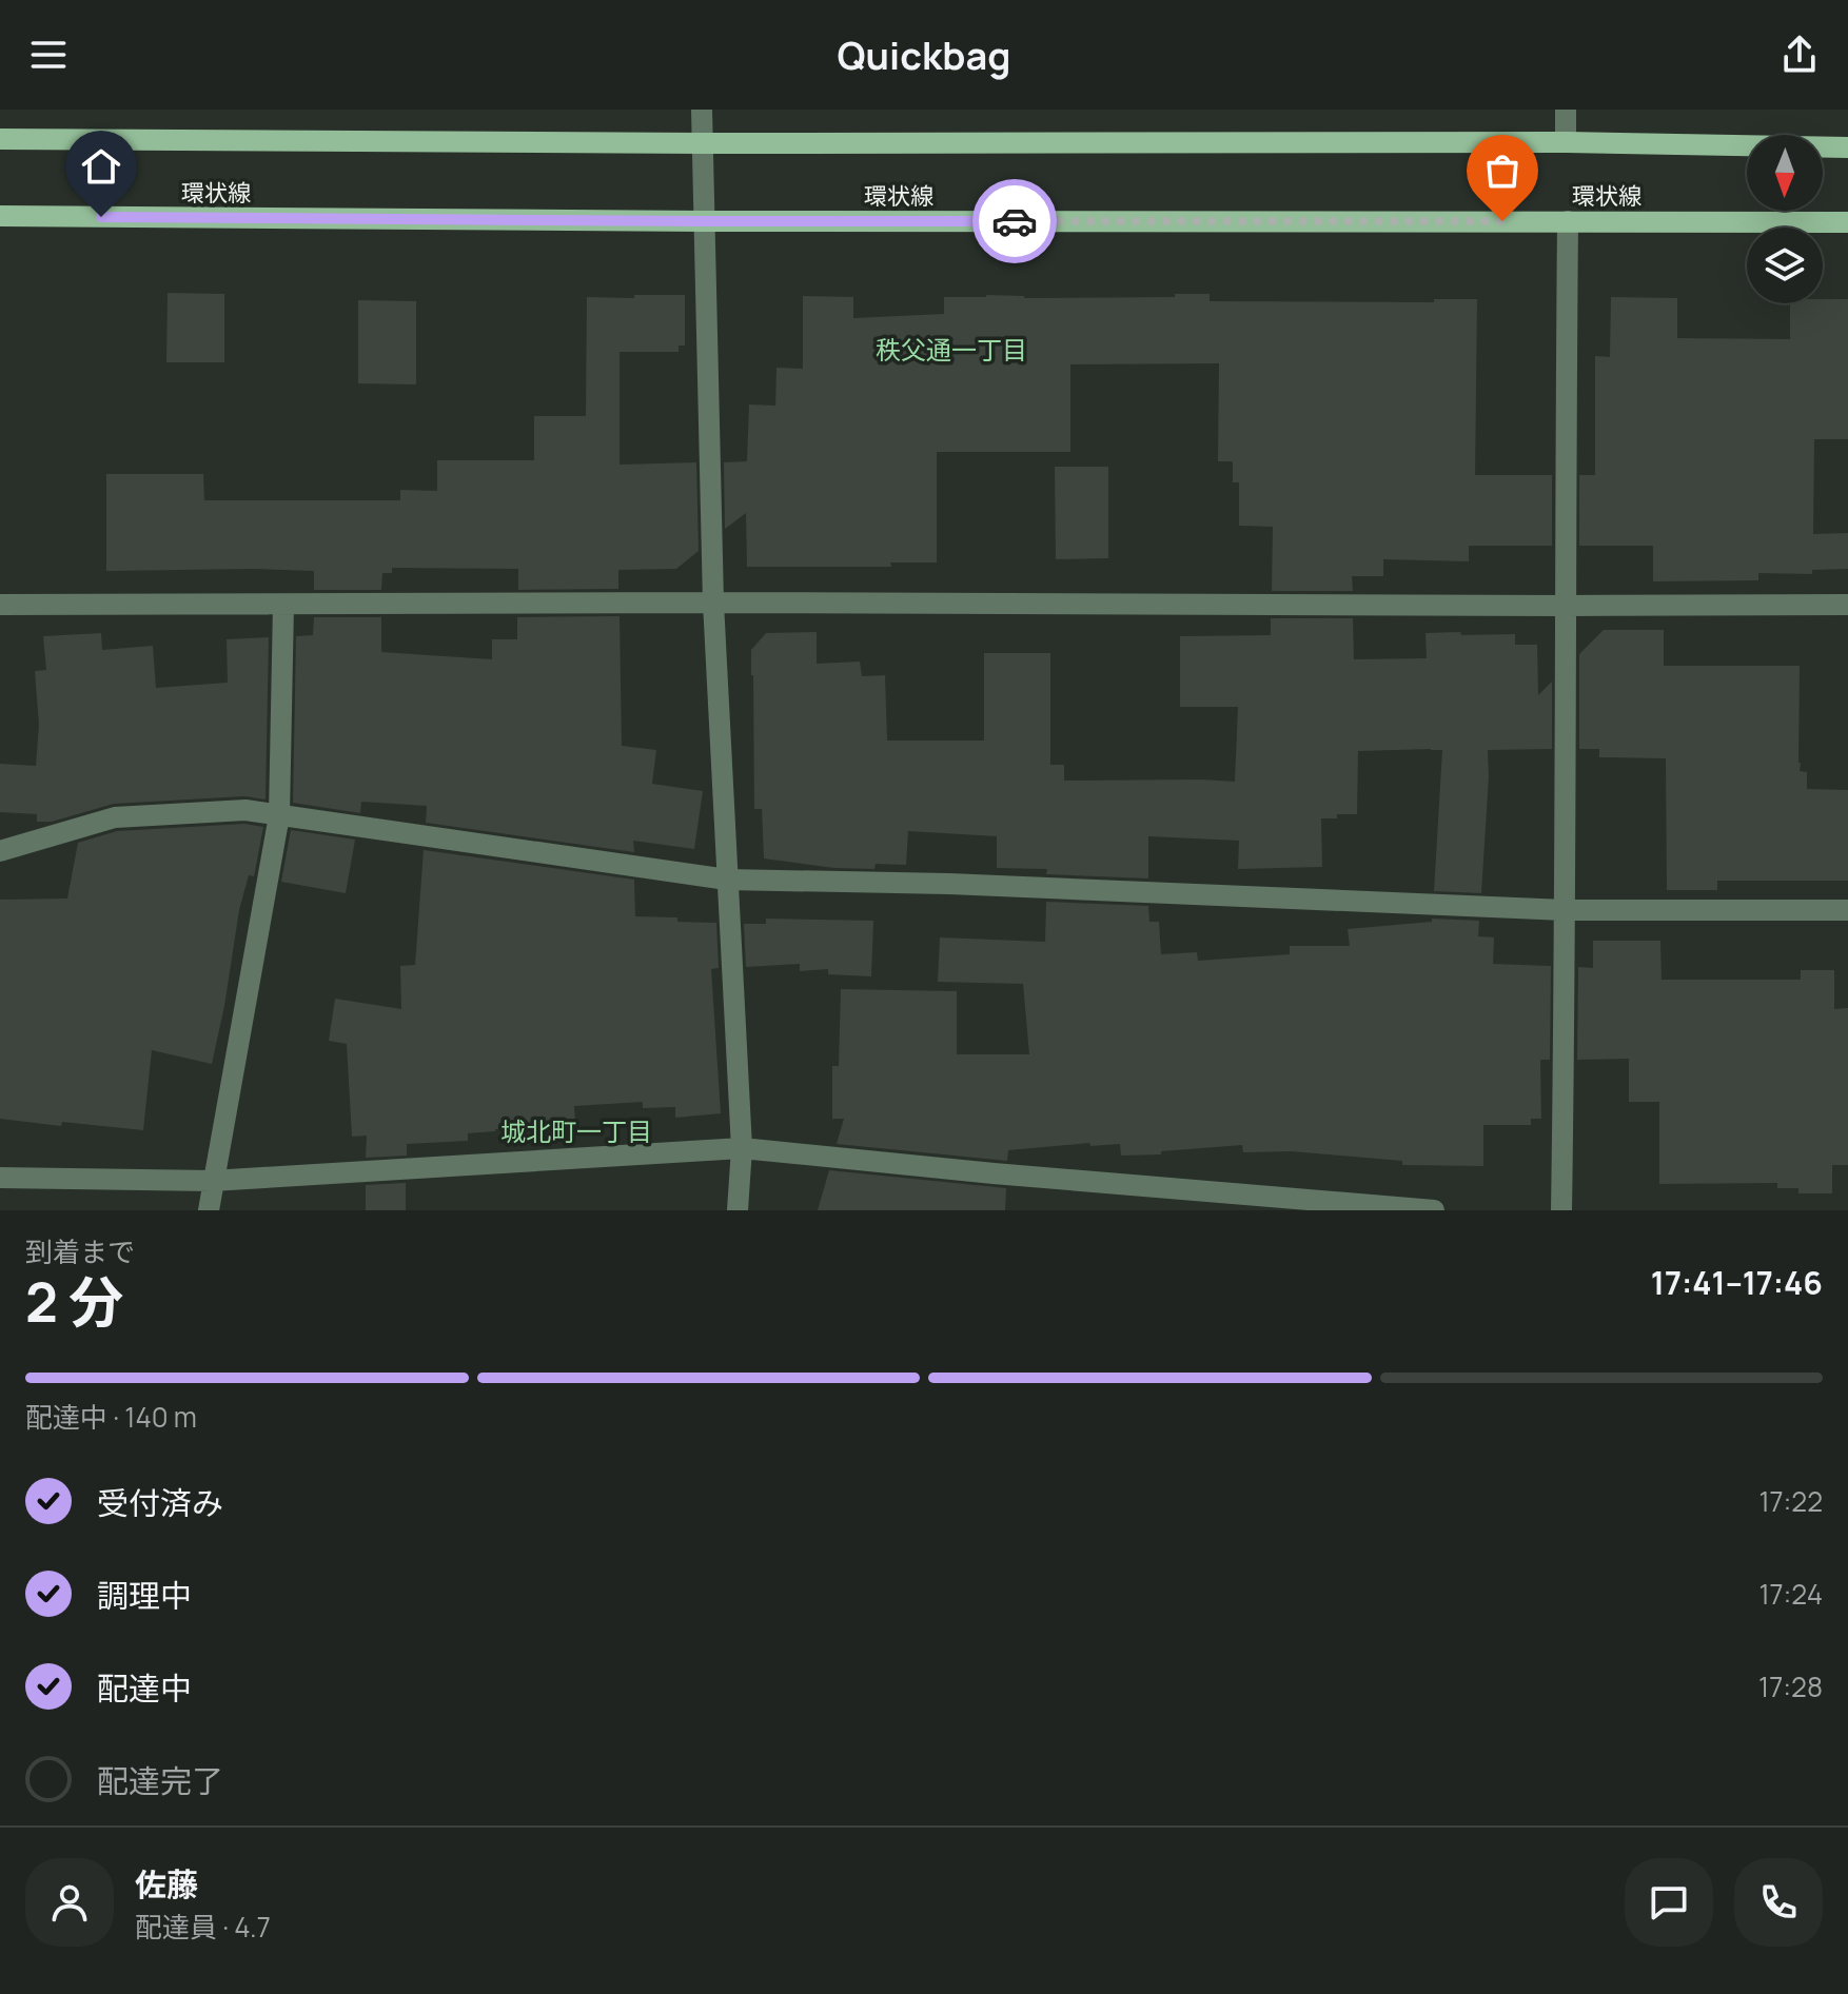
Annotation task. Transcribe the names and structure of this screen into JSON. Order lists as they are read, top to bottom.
{
  "streets": {
    "main road": ["環状線"]
  },
  "districts": ["秩父通一丁目", "城北町一丁目"],
  "north": "bottom",
  "page": {
    "header": "Quickbag",
    "heading": ["2 分", "到着まで", "17:41–17:46"],
    "panel": ["佐藤", "配達員 · 4.7"],
    "bar": "配達中 · 140 m",
    "list": [
      ["受付済み", "17:22"],
      ["調理中", "17:24"],
      ["配達中", "17:28"],
      "配達完了"
    ]
  }
}
